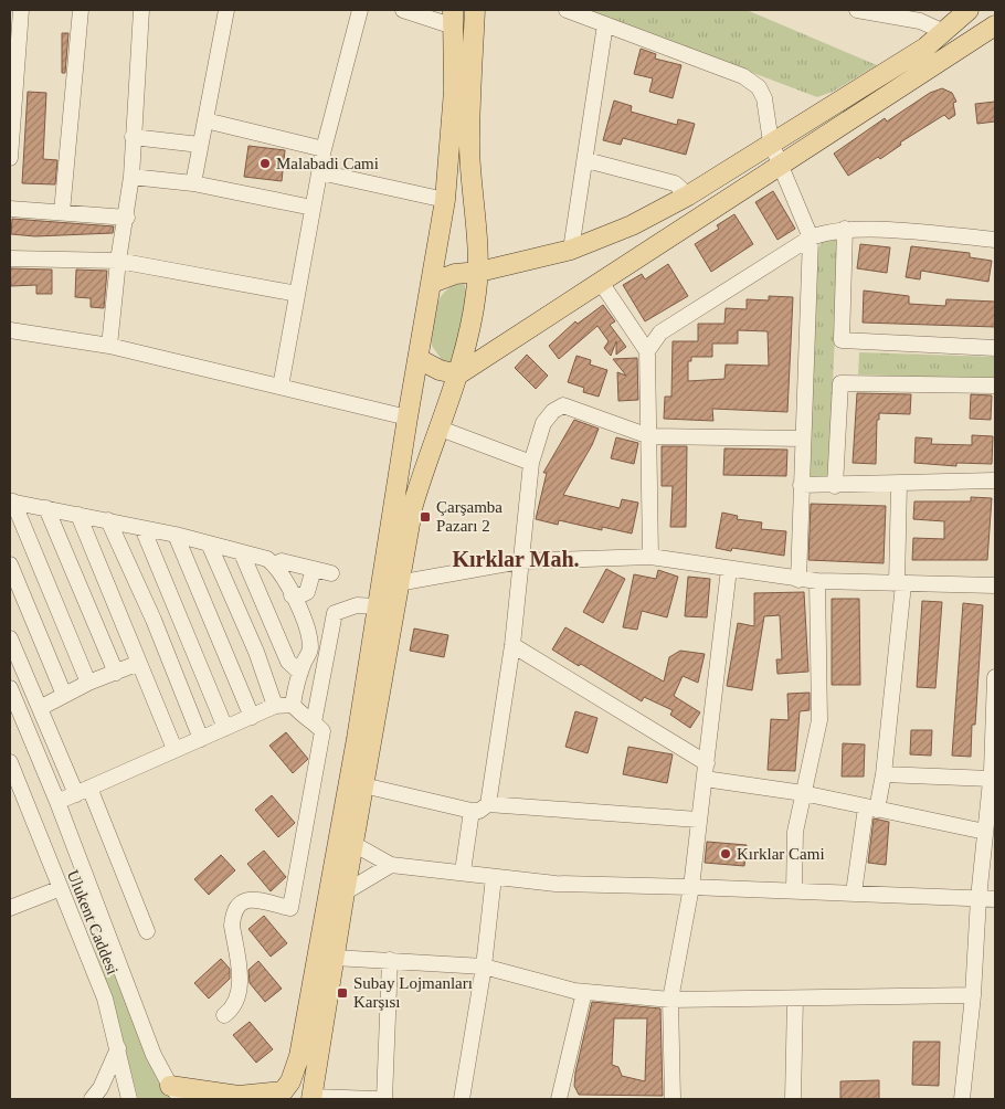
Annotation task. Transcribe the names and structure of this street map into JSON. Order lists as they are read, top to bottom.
{
  "streets": {
    "street": ["Ulukent Caddesi"]
  },
  "districts": ["Kırklar Mah."],
  "places": {
    "other": ["Malabadi Cami", "Kırklar Cami"],
    "transit": ["Çarşamba Pazarı 2", "Subay Lojmanları Karşısı"]
  }
}
